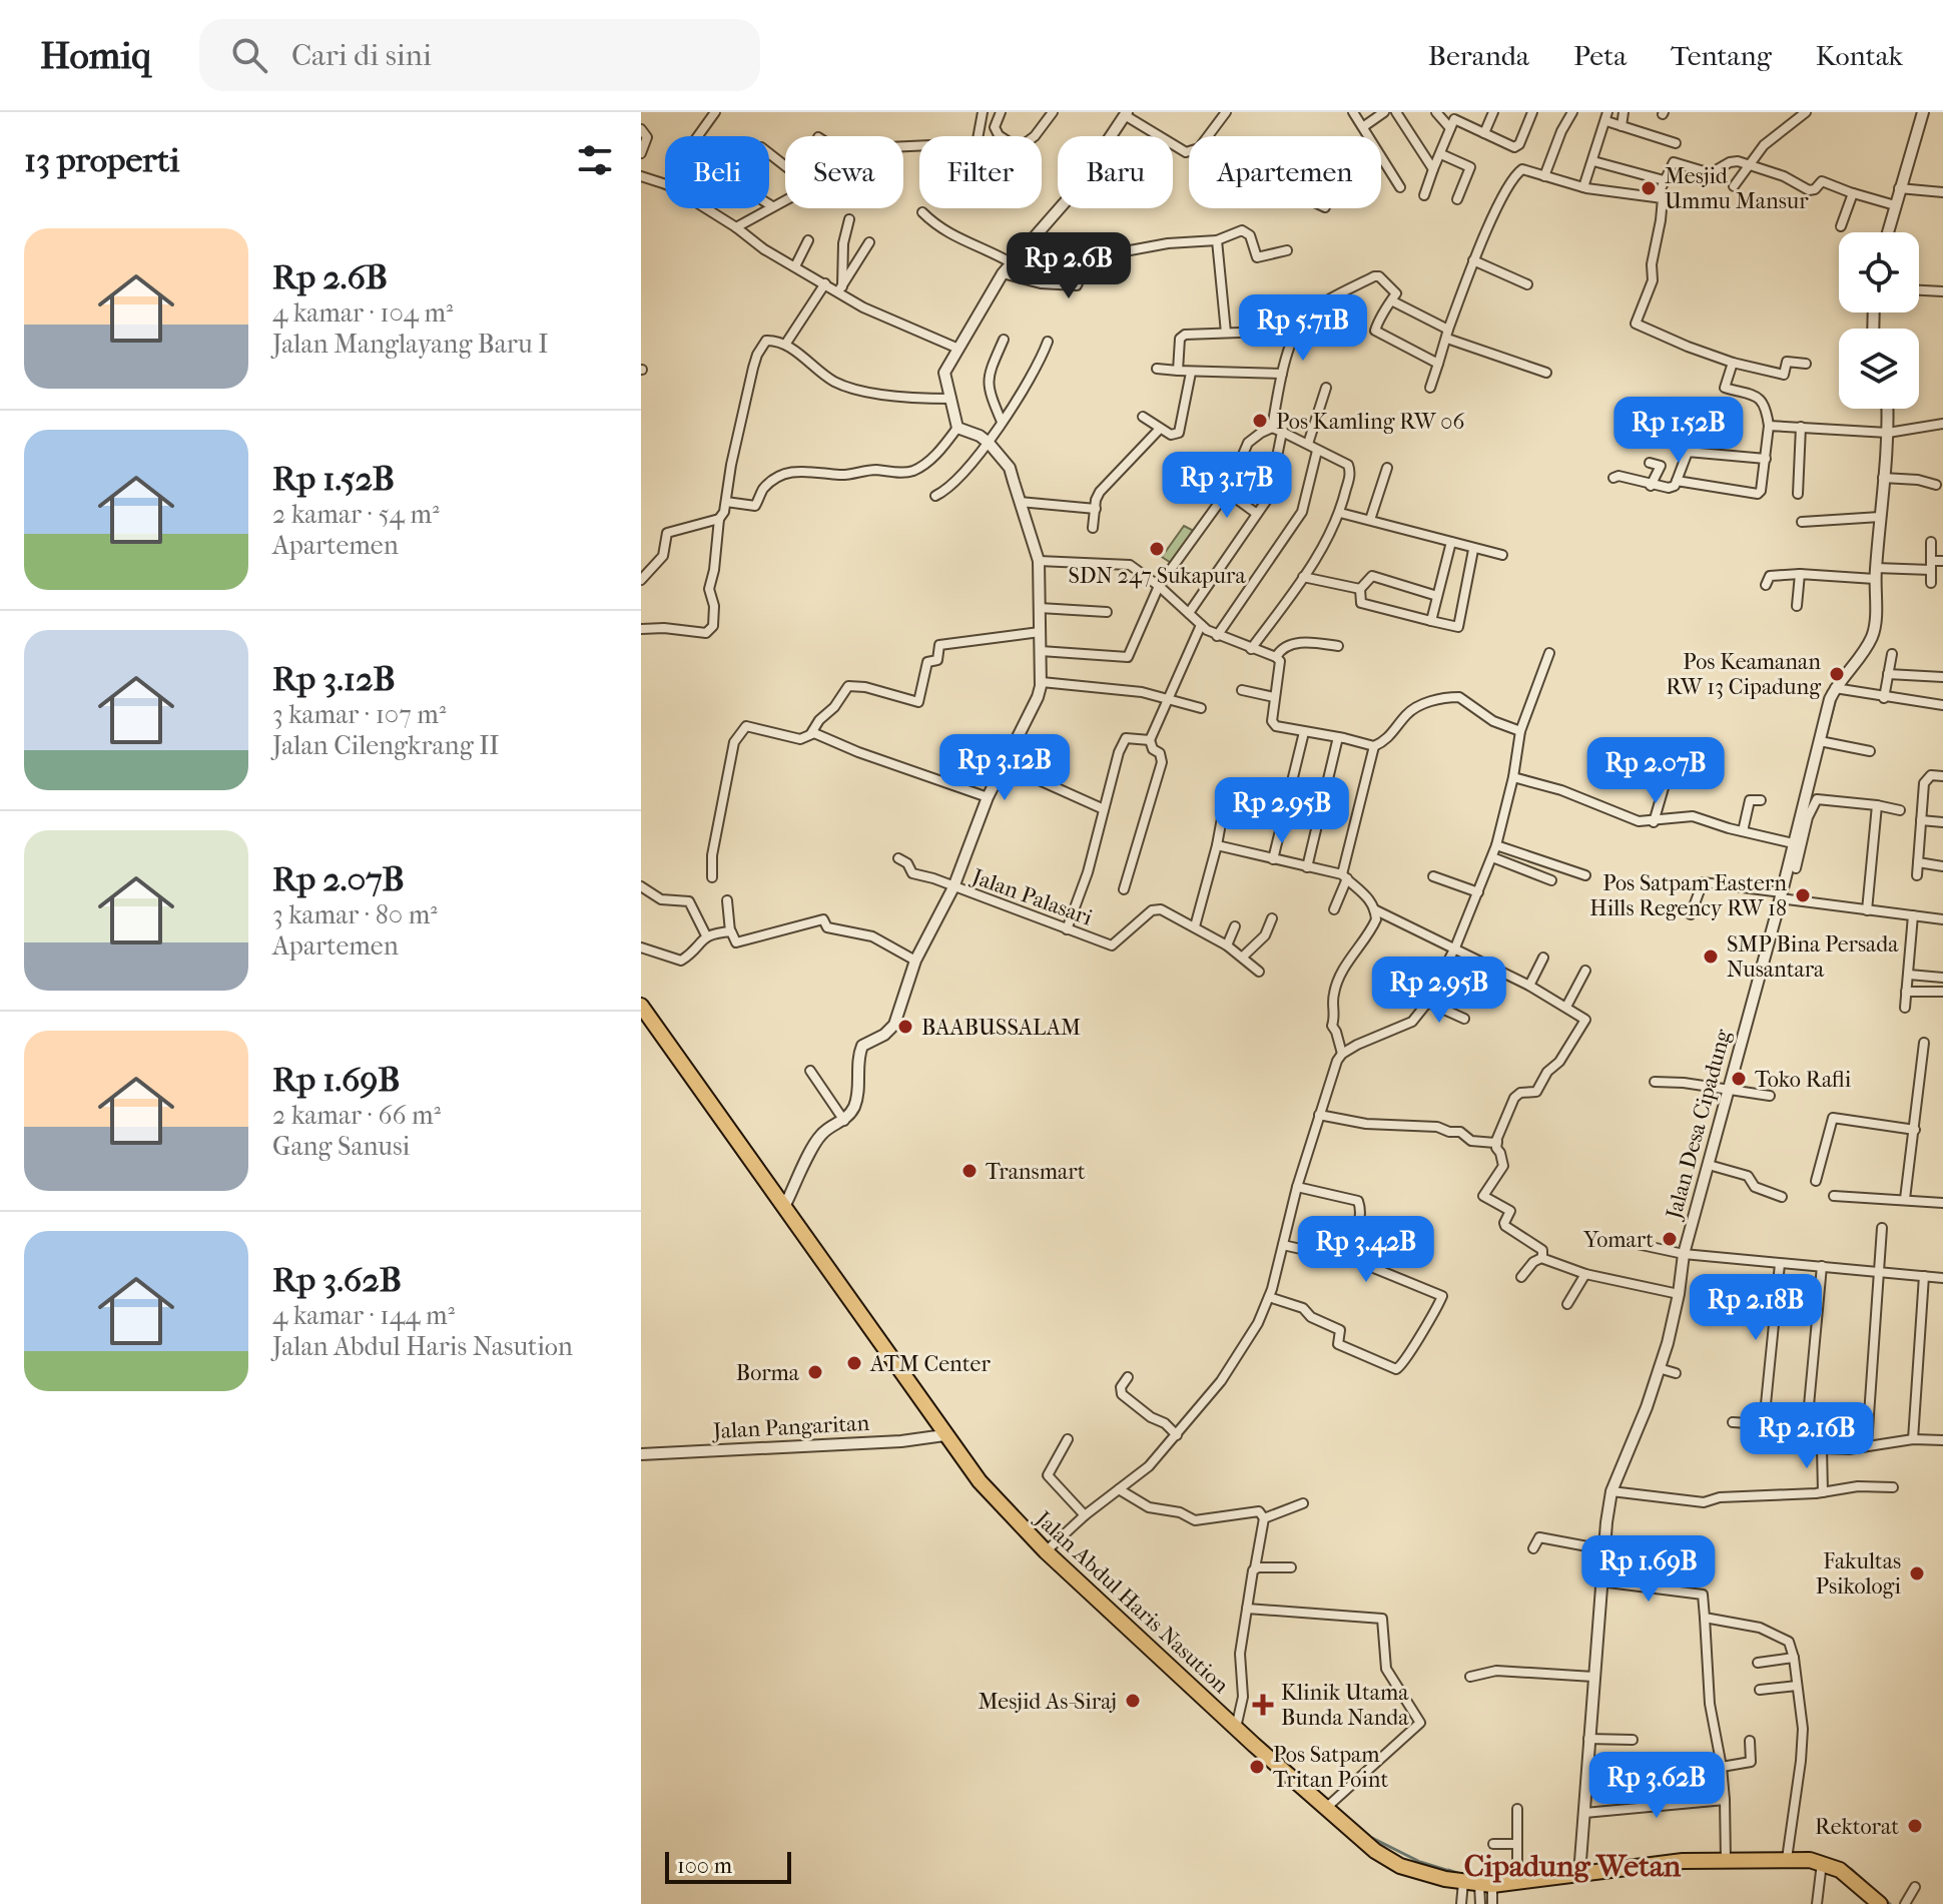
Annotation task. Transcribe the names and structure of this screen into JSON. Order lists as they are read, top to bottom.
{
  "streets": {
    "highway": ["Jalan Abdul Haris Nasution"],
    "street": ["Jalan Palasari", "Jalan Desa Cipadung", "Jalan Pangaritan"]
  },
  "crossings": [
    ["Jalan Desa Cipadung", "Jalan Abdul Haris Nasution"],
    ["Jalan Pangaritan", "Jalan Abdul Haris Nasution"]
  ],
  "districts": ["Cipadung Wetan"],
  "places": {
    "other": [
      "Mesjid Ummu Mansur",
      "Pos Kamling RW 06",
      "SDN 247 Sukapura",
      "Pos Keamanan RW 13 Cipadung",
      "Pos Satpam Eastern Hills Regency RW 18",
      "SMP Bina Persada Nusantara",
      "BAABUSSALAM",
      "Toko Rafli",
      "Transmart",
      "Yomart",
      "ATM Center",
      "Borma",
      "Fakultas Psikologi",
      "Mesjid As-Siraj",
      "Pos Satpam Tritan Point",
      "Rektorat"
    ],
    "health": ["Klinik Utama Bunda Nanda"]
  },
  "scale_bar": "100 m",
  "page": {
    "header": "Homiq",
    "search": "Cari di sini",
    "nav": [
      "Beranda",
      "Peta",
      "Tentang",
      "Kontak"
    ],
    "heading": "13 properti",
    "chip": [
      "Beli",
      "Sewa",
      "Filter",
      "Baru",
      "Apartemen"
    ],
    "list": [
      {
        "name": "Rp 2.6B",
        "note": "4 kamar · 104 m² · Jalan Manglayang Baru I"
      },
      {
        "name": "Rp 1.52B",
        "note": "2 kamar · 54 m² · Apartemen"
      },
      {
        "name": "Rp 3.12B",
        "note": "3 kamar · 107 m² · Jalan Cilengkrang II"
      },
      {
        "name": "Rp 2.07B",
        "note": "3 kamar · 80 m² · Apartemen"
      },
      {
        "name": "Rp 1.69B",
        "note": "2 kamar · 66 m² · Gang Sanusi"
      },
      {
        "name": "Rp 3.62B",
        "note": "4 kamar · 144 m² · Jalan Abdul Haris Nasution"
      }
    ],
    "price": [
      "Rp 2.6B",
      "Rp 5.71B",
      "Rp 1.52B",
      "Rp 3.17B",
      "Rp 3.12B",
      "Rp 2.07B",
      "Rp 2.95B",
      "Rp 2.95B",
      "Rp 3.42B",
      "Rp 2.18B",
      "Rp 2.16B",
      "Rp 1.69B",
      "Rp 3.62B"
    ],
    "scale": "100 m"
  }
}
